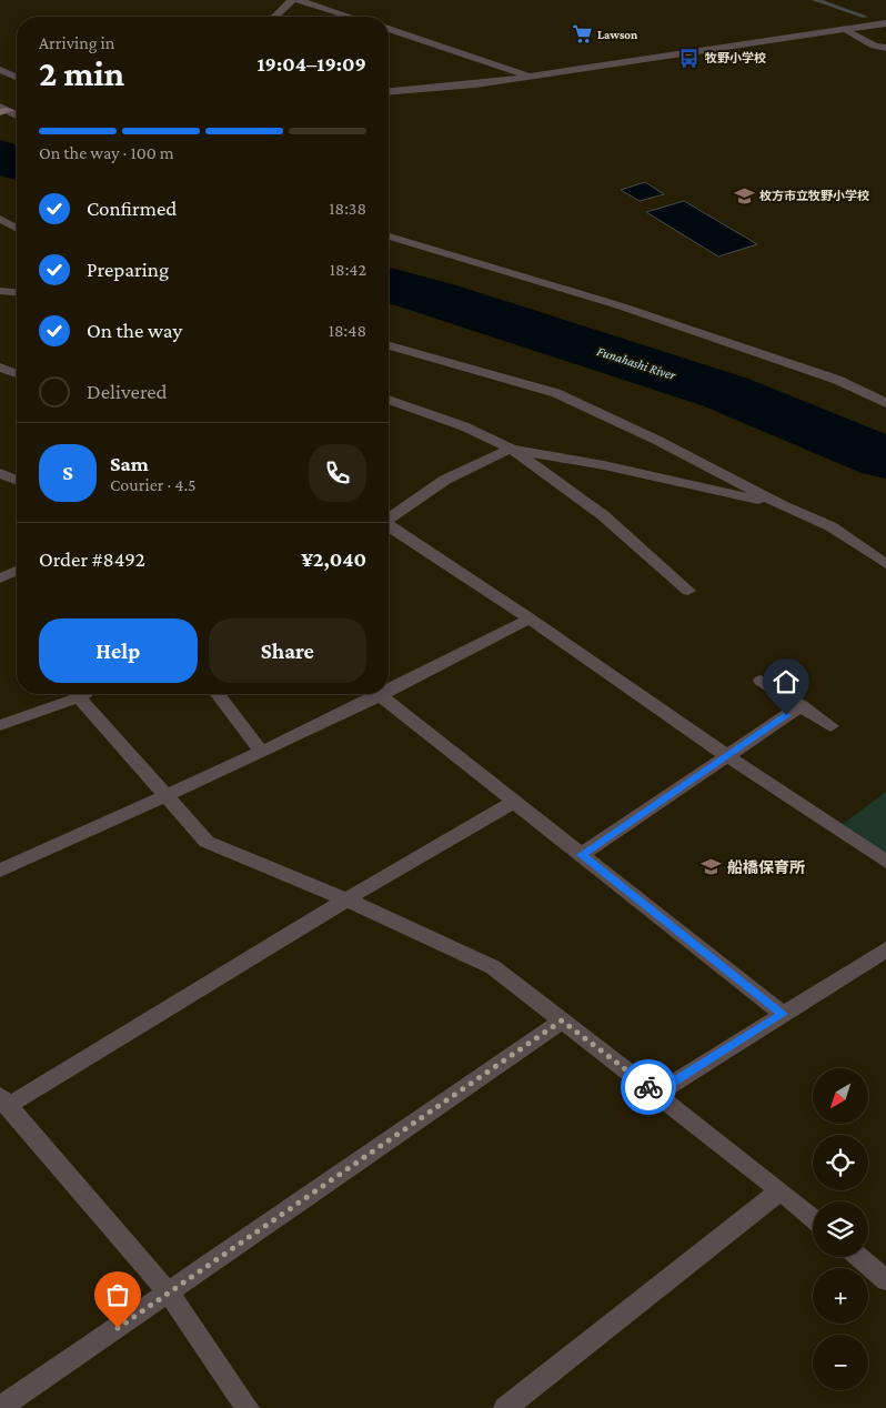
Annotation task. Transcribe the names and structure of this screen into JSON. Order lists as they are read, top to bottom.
{
  "water": ["Funahashi River"],
  "places": {
    "supermarket": ["Lawson"],
    "bus stop": ["牧野小学校"],
    "school or university": ["枚方市立牧野小学校", "船橋保育所"]
  },
  "north": "bottom left",
  "page": {
    "heading": ["2 min", "Arriving in", "19:04–19:09"],
    "panel": [
      "Sam",
      "Courier · 4.5",
      "Order #8492",
      "¥2,040"
    ],
    "bar": "On the way · 100 m",
    "list": [
      ["Confirmed", "18:38"],
      ["Preparing", "18:42"],
      ["On the way", "18:48"],
      "Delivered"
    ],
    "round": "S",
    "buttons": ["Help", "Share"],
    "map_buttons": ["+", "−"]
  }
}
